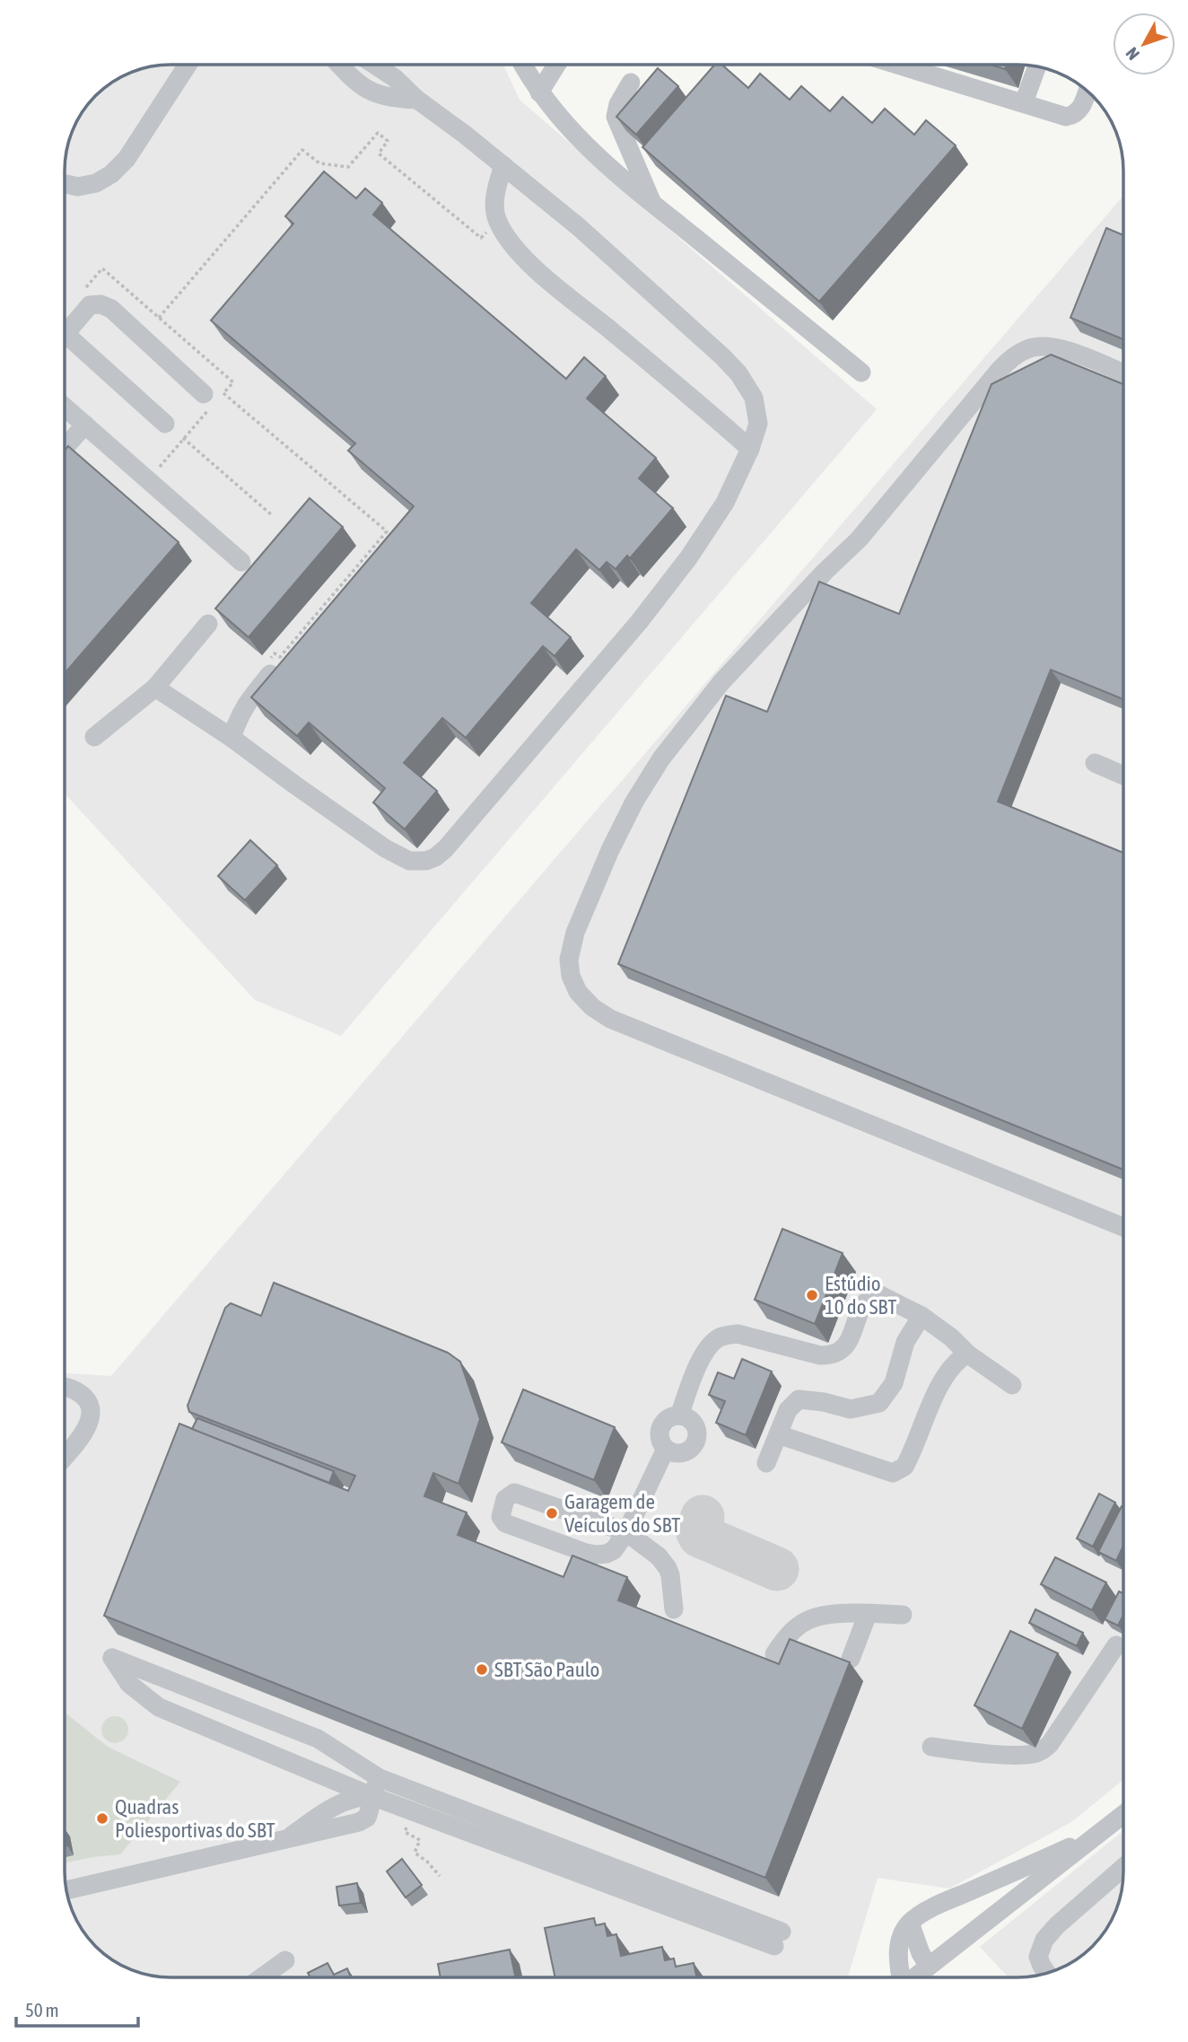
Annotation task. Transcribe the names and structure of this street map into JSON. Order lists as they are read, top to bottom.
{
  "places": [
    "Estúdio 10 do SBT",
    "Garagem de Veículos do SBT",
    "SBT São Paulo",
    "Quadras Poliesportivas do SBT"
  ],
  "scale_bar": "50 m",
  "north": "bottom left"
}
